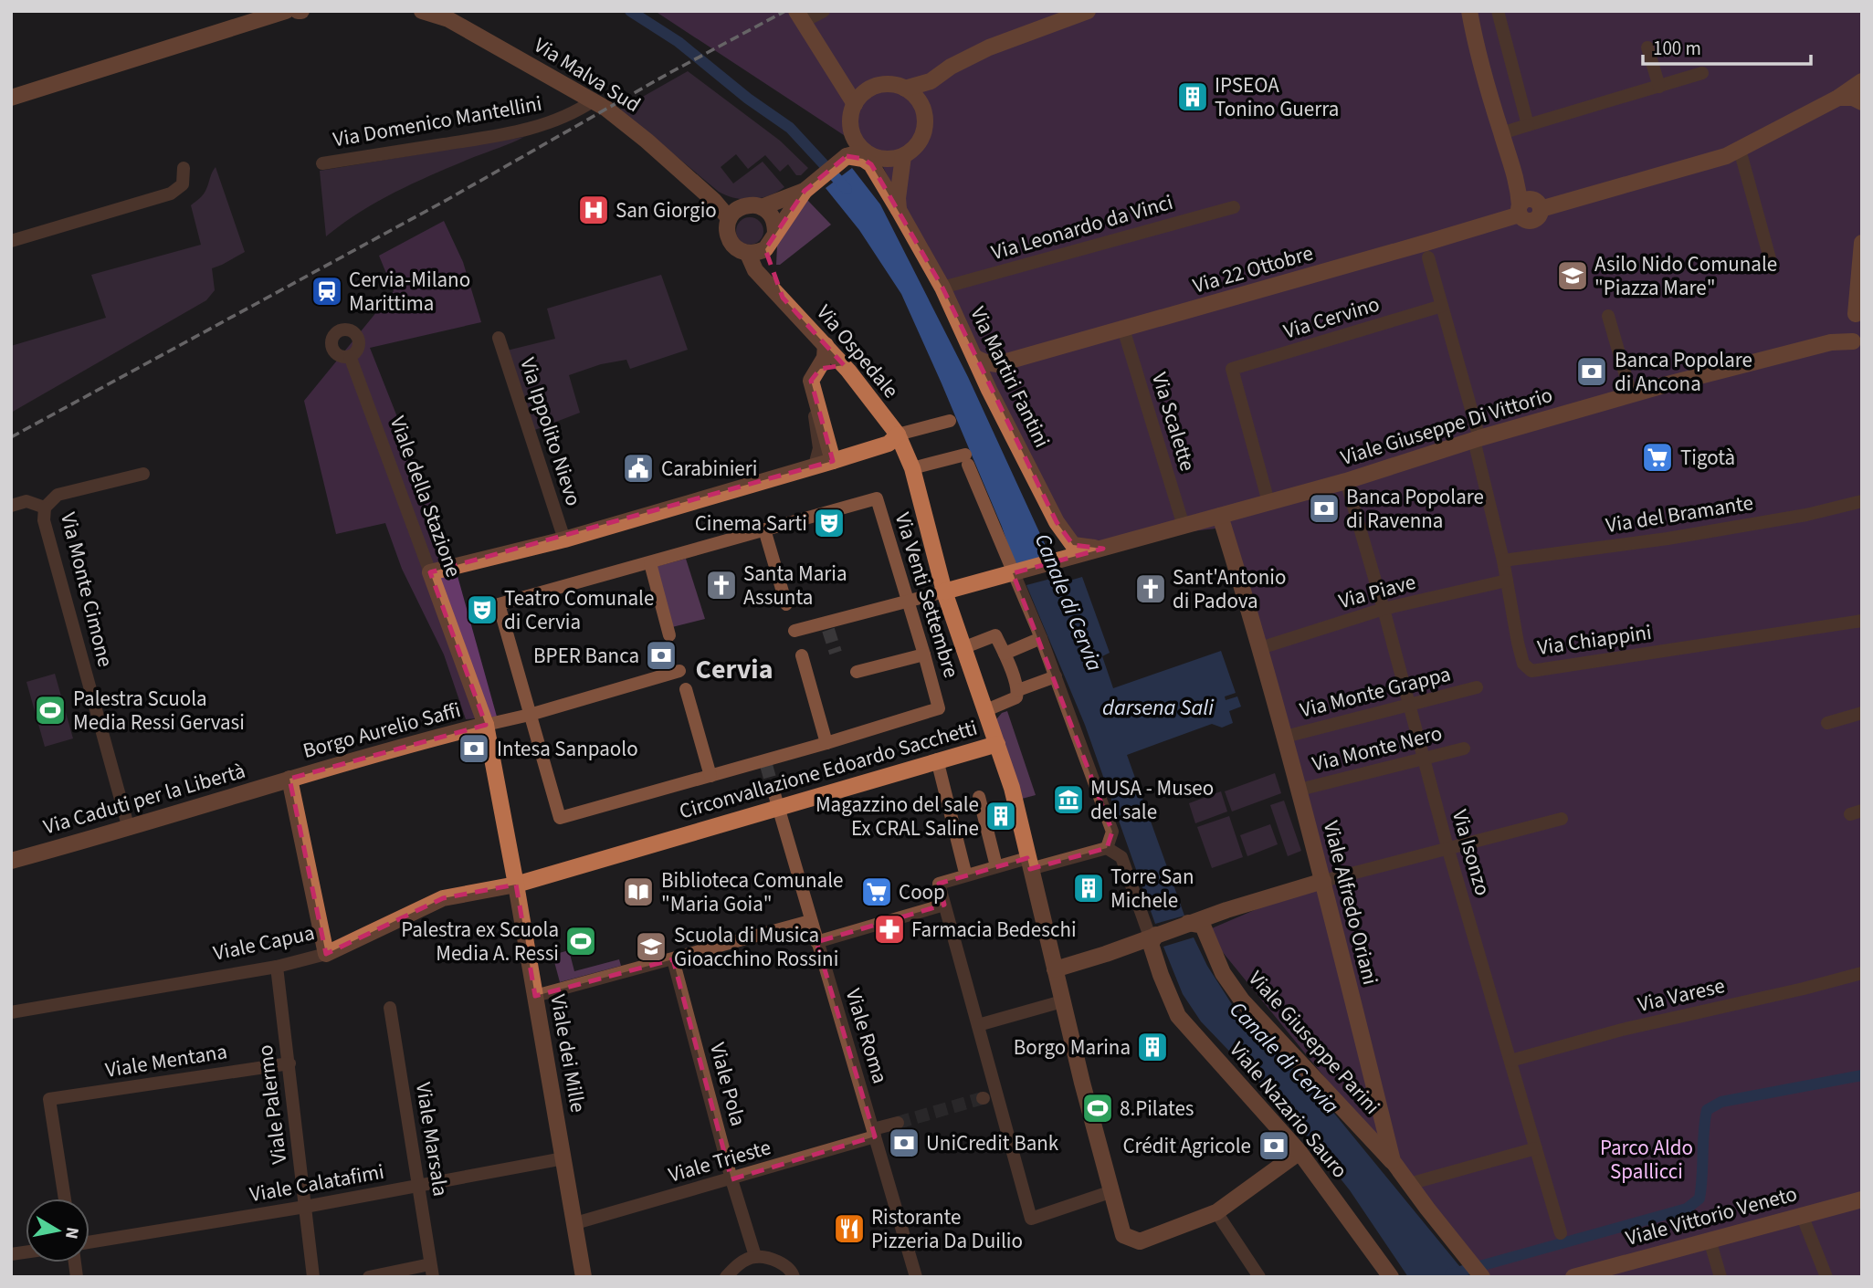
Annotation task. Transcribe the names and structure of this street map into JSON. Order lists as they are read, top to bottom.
{
  "streets": {
    "street": [
      "Via Malva Sud",
      "Via Domenico Mantellini",
      "Via Leonardo da Vinci",
      "Via 22 Ottobre",
      "Via Cervino",
      "Via Ospedale",
      "Via Martiri Fantini",
      "Via Scalette",
      "Viale Giuseppe Di Vittorio",
      "Via Ippolito Nievo",
      "Viale della Stazione",
      "Via del Bramante",
      "Via Monte Cimone",
      "Via Piave",
      "Via Venti Settembre",
      "Via Chiappini",
      "Via Monte Grappa",
      "Borgo Aurelio Saffi",
      "Via Monte Nero",
      "Circonvallazione Edoardo Sacchetti",
      "Via Caduti per la Libertà",
      "Via Isonzo",
      "Viale Alfredo Oriani",
      "Viale Capua",
      "Via Varese",
      "Viale Roma",
      "Viale Giuseppe Parini",
      "Viale dei Mille",
      "Viale Mentana",
      "Viale Pola",
      "Viale Palermo",
      "Viale Nazario Sauro",
      "Viale Marsala",
      "Viale Trieste",
      "Viale Calatafimi",
      "Viale Vittorio Veneto"
    ]
  },
  "crossings": [
    ["Via Malva Sud", "Via Domenico Mantellini"],
    ["Via Leonardo da Vinci", "Via Martiri Fantini"],
    ["Via 22 Ottobre", "Via Scalette"],
    ["Via Cervino", "Viale Giuseppe Di Vittorio"],
    ["Via Cervino", "Via Chiappini"],
    ["Via Ospedale", "Circonvallazione Edoardo Sacchetti"],
    ["Via Martiri Fantini", "Viale Giuseppe Di Vittorio"],
    ["Via Scalette", "Viale Giuseppe Di Vittorio"],
    ["Viale Giuseppe Di Vittorio", "Via Chiappini"],
    ["Viale Giuseppe Di Vittorio", "Circonvallazione Edoardo Sacchetti"],
    ["Viale Giuseppe Di Vittorio", "Via Isonzo"],
    ["Viale Giuseppe Di Vittorio", "Viale Alfredo Oriani"],
    ["Viale della Stazione", "Borgo Aurelio Saffi"],
    ["Viale della Stazione", "Viale dei Mille"],
    ["Via del Bramante", "Via Chiappini"],
    ["Via Monte Cimone", "Via Caduti per la Libertà"],
    ["Via Piave", "Via Chiappini"],
    ["Via Piave", "Via Isonzo"],
    ["Via Piave", "Viale Alfredo Oriani"],
    ["Via Monte Grappa", "Via Isonzo"],
    ["Via Monte Grappa", "Viale Alfredo Oriani"],
    ["Borgo Aurelio Saffi", "Via Caduti per la Libertà"],
    ["Borgo Aurelio Saffi", "Viale dei Mille"],
    ["Via Monte Nero", "Via Isonzo"],
    ["Via Monte Nero", "Viale Alfredo Oriani"],
    ["Circonvallazione Edoardo Sacchetti", "Viale Capua"],
    ["Circonvallazione Edoardo Sacchetti", "Viale Roma"],
    ["Circonvallazione Edoardo Sacchetti", "Viale dei Mille"],
    ["Via Isonzo", "Via Varese"],
    ["Viale Alfredo Oriani", "Viale Giuseppe Parini"],
    ["Viale Capua", "Viale dei Mille"],
    ["Viale Capua", "Viale Palermo"],
    ["Viale Roma", "Viale Trieste"],
    ["Viale dei Mille", "Viale Trieste"],
    ["Viale dei Mille", "Viale Calatafimi"],
    ["Viale Mentana", "Viale Palermo"],
    ["Viale Pola", "Viale Trieste"],
    ["Viale Palermo", "Viale Calatafimi"],
    ["Viale Marsala", "Viale Calatafimi"]
  ],
  "districts": ["Cervia"],
  "water": ["Canale di Cervia", "darsena Sali"],
  "parks": ["Parco Aldo Spallicci"],
  "places": {
    "building": [
      "IPSEOA Tonino Guerra",
      "Magazzino del sale Ex CRAL Saline",
      "Torre San Michele",
      "Borgo Marina"
    ],
    "hospital": ["San Giorgio"],
    "school or university": ["Asilo Nido Comunale \"Piazza Mare\"", "Scuola di Musica Gioacchino Rossini"],
    "station": ["Cervia-Milano Marittima"],
    "bank": [
      "Banca Popolare di Ancona",
      "Banca Popolare di Ravenna",
      "BPER Banca",
      "Intesa Sanpaolo",
      "UniCredit Bank",
      "Crédit Agricole"
    ],
    "supermarket": ["Tigotà", "Coop"],
    "public building": ["Carabinieri"],
    "theatre": ["Cinema Sarti", "Teatro Comunale di Cervia"],
    "church": ["Santa Maria Assunta", "Sant'Antonio di Padova"],
    "sports": ["Palestra Scuola Media Ressi Gervasi", "Palestra ex Scuola Media A. Ressi", "8.Pilates"],
    "museum": ["MUSA - Museo del sale"],
    "library": ["Biblioteca Comunale \"Maria Goia\""],
    "pharmacy": ["Farmacia Bedeschi"],
    "restaurant": ["Ristorante Pizzeria Da Duilio"]
  },
  "scale_bar": "100 m",
  "north": "right"
}
